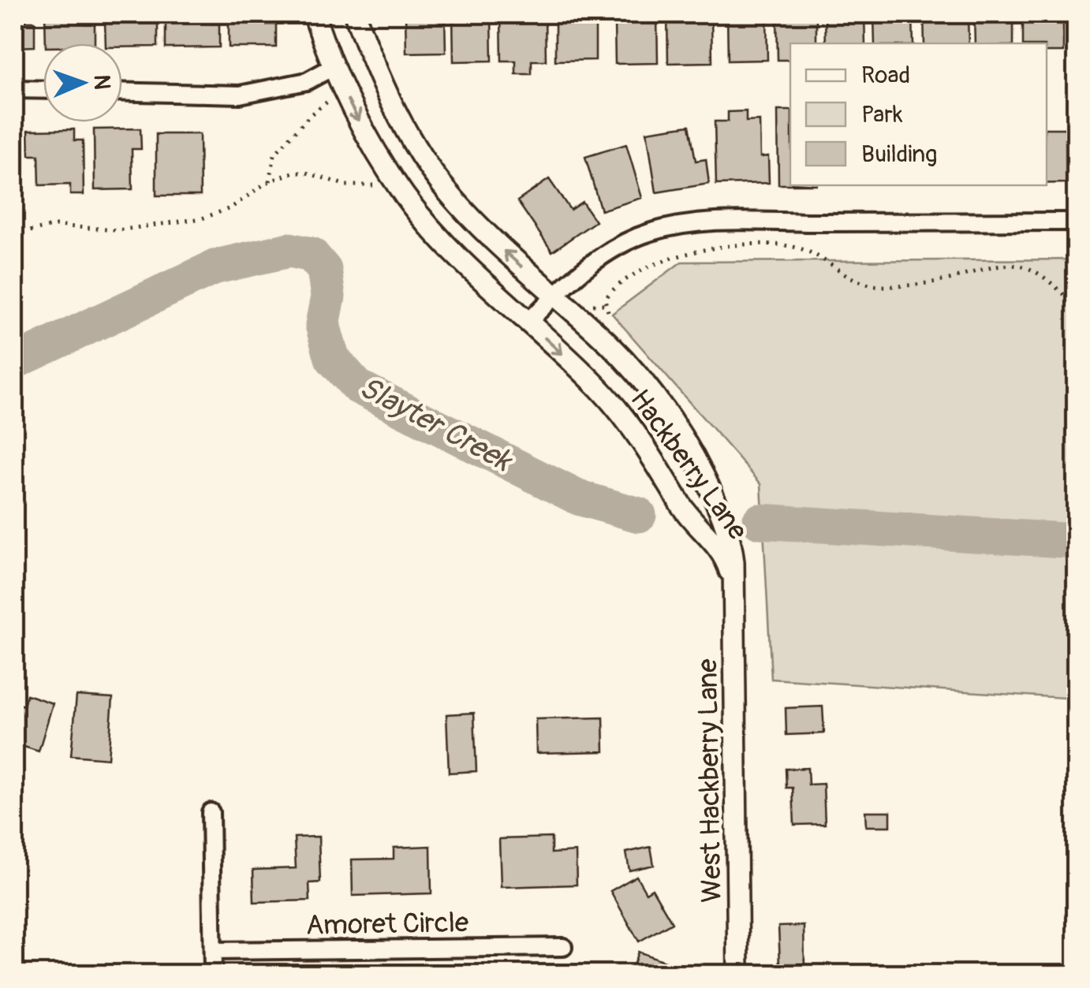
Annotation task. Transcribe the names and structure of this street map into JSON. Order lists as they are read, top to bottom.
{
  "streets": {
    "street": ["Hackberry Lane", "West Hackberry Lane", "Amoret Circle"]
  },
  "crossings": [
    ["Hackberry Lane", "West Hackberry Lane"]
  ],
  "water": ["Slayter Creek"],
  "legend": ["Road", "Park", "Building"],
  "north": "right"
}
